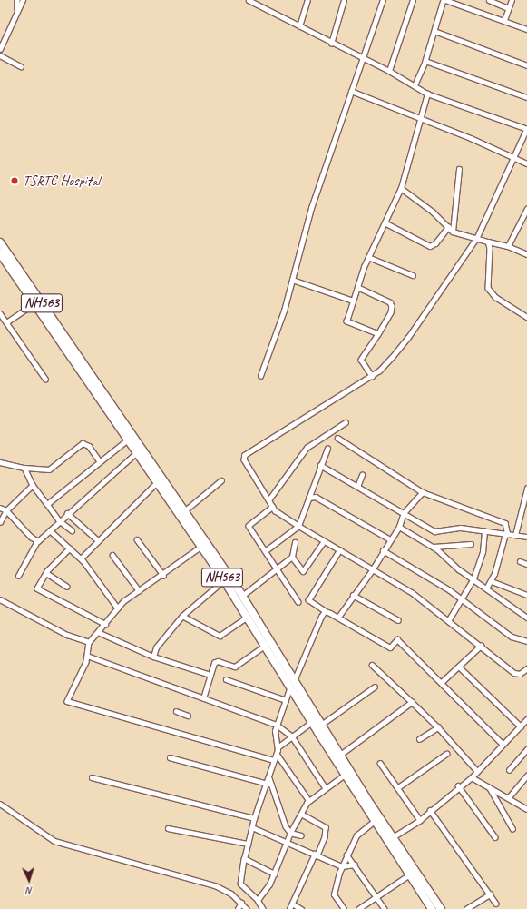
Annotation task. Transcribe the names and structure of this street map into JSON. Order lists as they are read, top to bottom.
{
  "streets": {
    "highway": ["NH563"]
  },
  "places": ["TSRTC Hospital"],
  "north": "bottom"
}
